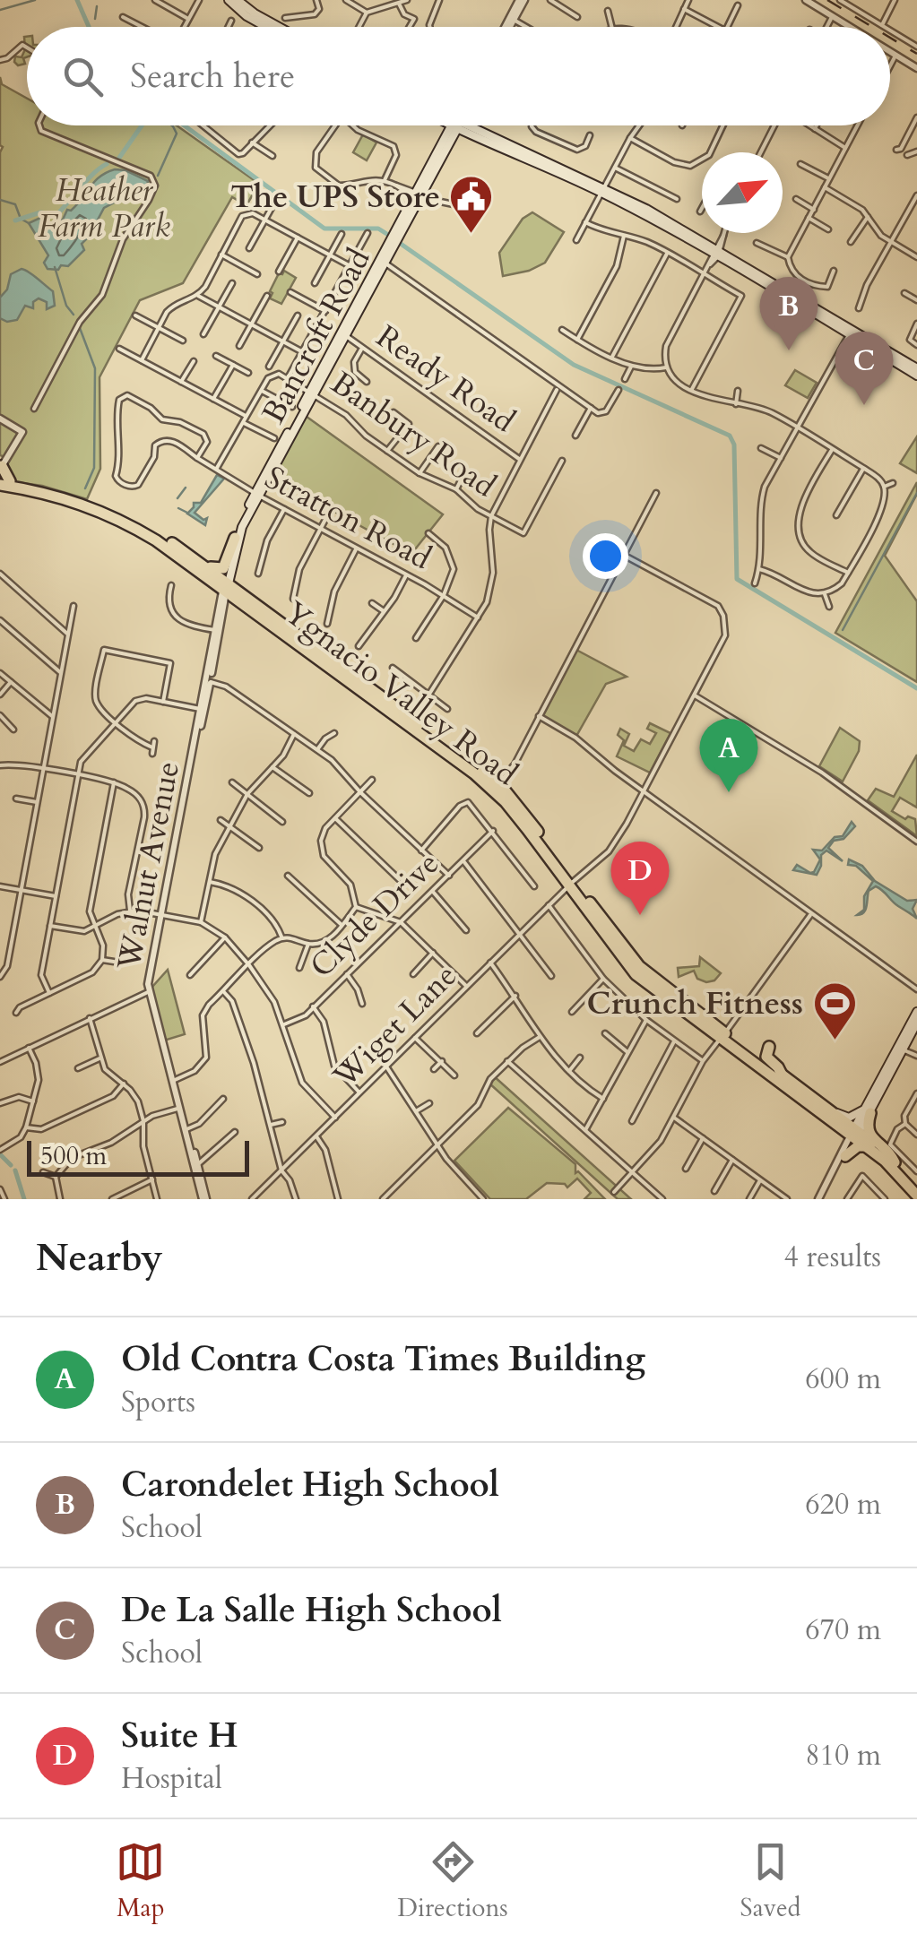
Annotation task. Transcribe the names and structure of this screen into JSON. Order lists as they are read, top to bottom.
{
  "streets": {
    "highway": ["Ygnacio Valley Road"],
    "main road": ["Bancroft Road"],
    "street": [
      "Ready Road",
      "Banbury Road",
      "Stratton Road",
      "Walnut Avenue",
      "Clyde Drive",
      "Wiget Lane"
    ]
  },
  "crossings": [
    ["Bancroft Road", "Ready Road"],
    ["Bancroft Road", "Banbury Road"],
    ["Bancroft Road", "Stratton Road"],
    ["Bancroft Road", "Ygnacio Valley Road"],
    ["Bancroft Road", "Walnut Avenue"],
    ["Ygnacio Valley Road", "Walnut Avenue"],
    ["Ygnacio Valley Road", "Wiget Lane"]
  ],
  "parks": ["Heather Farm Park"],
  "places": {
    "public building": ["The UPS Store"],
    "sports": ["Crunch Fitness"]
  },
  "scale_bar": "500 m",
  "north": "top right",
  "page": {
    "search": "Search here",
    "pins": [
      "B",
      "C",
      "A",
      "D"
    ],
    "scale": "500 m",
    "heading": ["Nearby", "4 results"],
    "list": [
      {
        "mark": "A",
        "name": "Old Contra Costa Times Building",
        "note": "Sports",
        "value": "600 m"
      },
      {
        "mark": "B",
        "name": "Carondelet High School",
        "note": "School",
        "value": "620 m"
      },
      {
        "mark": "C",
        "name": "De La Salle High School",
        "note": "School",
        "value": "670 m"
      },
      {
        "mark": "D",
        "name": "Suite H",
        "note": "Hospital",
        "value": "810 m"
      }
    ],
    "nav": ["Map", "Directions", "Saved"]
  }
}
